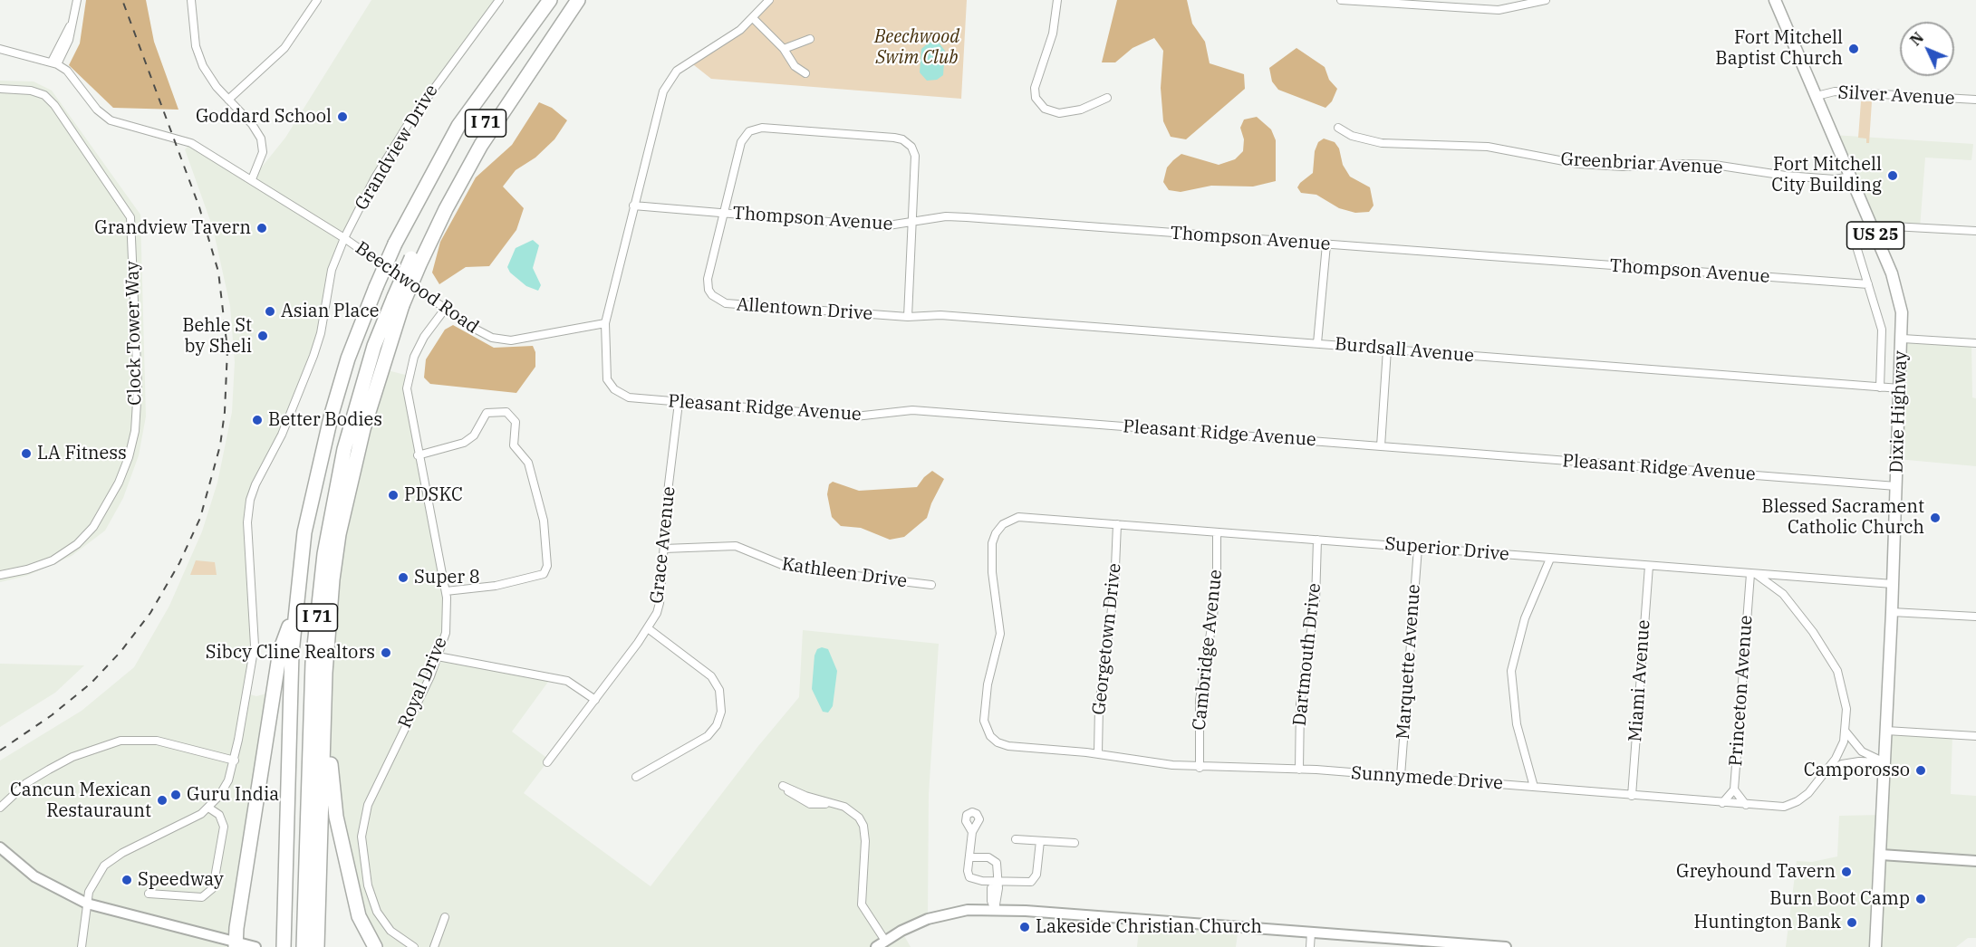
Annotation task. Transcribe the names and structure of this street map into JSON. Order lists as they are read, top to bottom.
{
  "streets": {
    "highway": ["I 71"],
    "main road": ["US 25", "Dixie Highway"],
    "street": [
      "Silver Avenue",
      "Grandview Drive",
      "Greenbriar Avenue",
      "Thompson Avenue",
      "Beechwood Road",
      "Allentown Drive",
      "Clock Tower Way",
      "Burdsall Avenue",
      "Pleasant Ridge Avenue",
      "Grace Avenue",
      "Superior Drive",
      "Kathleen Drive",
      "Georgetown Drive",
      "Cambridge Avenue",
      "Dartmouth Drive",
      "Marquette Avenue",
      "Miami Avenue",
      "Royal Drive",
      "Princeton Avenue",
      "Sunnymede Drive"
    ]
  },
  "crossings": [
    ["Silver Avenue", "Dixie Highway"],
    ["Grandview Drive", "Beechwood Road"],
    ["Greenbriar Avenue", "Dixie Highway"],
    ["Thompson Avenue", "Allentown Drive"],
    ["Beechwood Road", "Pleasant Ridge Avenue"],
    ["Beechwood Road", "Royal Drive"],
    ["Allentown Drive", "Burdsall Avenue"],
    ["Burdsall Avenue", "Dixie Highway"],
    ["Pleasant Ridge Avenue", "Dixie Highway"],
    ["Pleasant Ridge Avenue", "Grace Avenue"],
    ["Dixie Highway", "Superior Drive"],
    ["Grace Avenue", "Kathleen Drive"],
    ["Superior Drive", "Georgetown Drive"],
    ["Superior Drive", "Cambridge Avenue"],
    ["Superior Drive", "Dartmouth Drive"],
    ["Superior Drive", "Marquette Avenue"],
    ["Superior Drive", "Miami Avenue"],
    ["Superior Drive", "Princeton Avenue"],
    ["Superior Drive", "Sunnymede Drive"],
    ["Georgetown Drive", "Sunnymede Drive"],
    ["Cambridge Avenue", "Sunnymede Drive"],
    ["Dartmouth Drive", "Sunnymede Drive"],
    ["Marquette Avenue", "Sunnymede Drive"],
    ["Miami Avenue", "Sunnymede Drive"],
    ["Princeton Avenue", "Sunnymede Drive"]
  ],
  "parks": ["Beechwood Swim Club"],
  "places": [
    "Fort Mitchell Baptist Church",
    "Goddard School",
    "Fort Mitchell City Building",
    "Grandview Tavern",
    "Asian Place",
    "Behle St by Sheli",
    "Better Bodies",
    "LA Fitness",
    "PDSKC",
    "Blessed Sacrament Catholic Church",
    "Super 8",
    "Sibcy Cline Realtors",
    "Camporosso",
    "Guru India",
    "Cancun Mexican Restauraunt",
    "Greyhound Tavern",
    "Speedway",
    "Burn Boot Camp",
    "Huntington Bank",
    "Lakeside Christian Church"
  ],
  "north": "top left"
}
